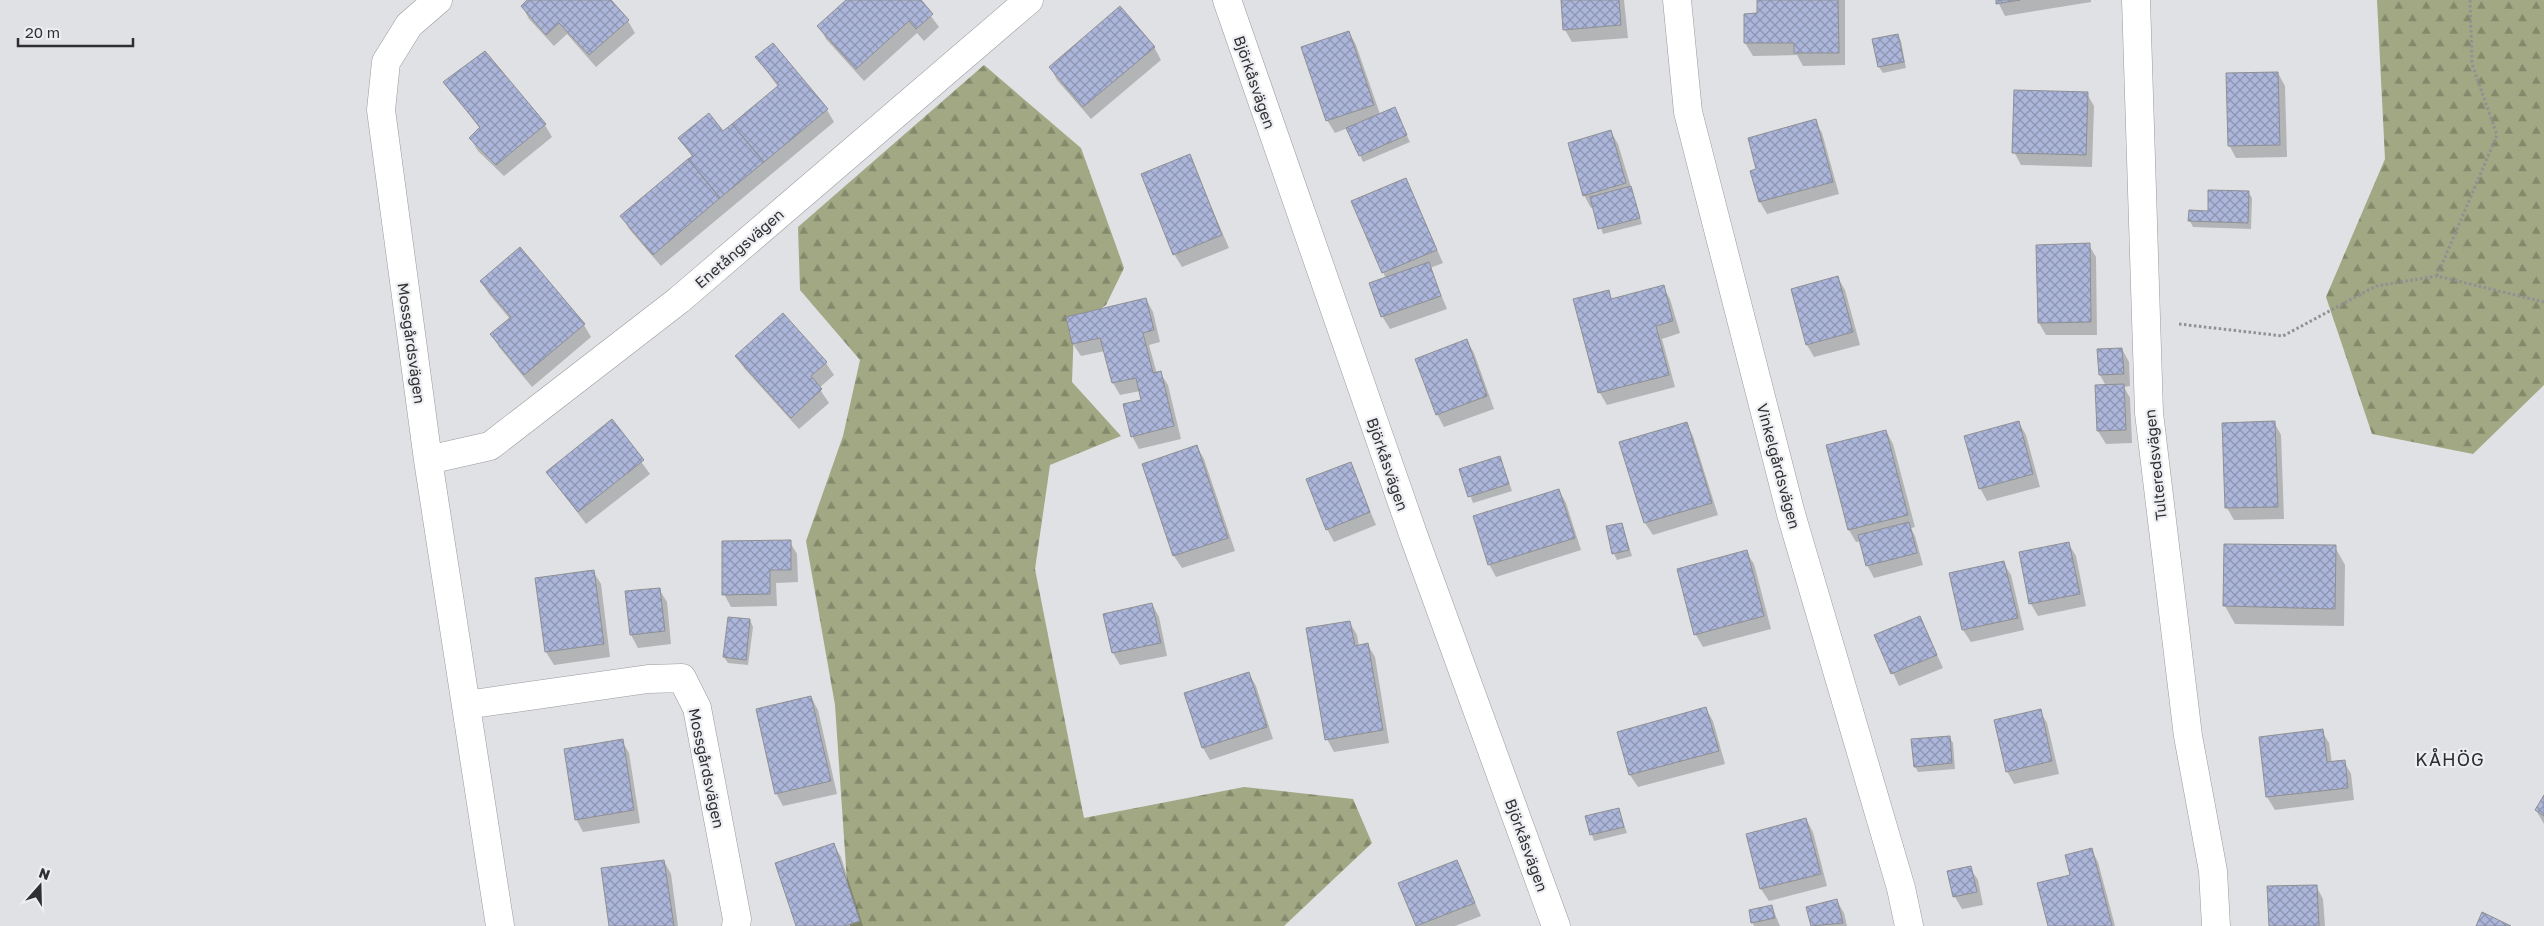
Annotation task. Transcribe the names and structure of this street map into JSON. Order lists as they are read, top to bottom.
{
  "streets": {
    "street": [
      "Björkåsvägen",
      "Enetångsvägen",
      "Mossgårdsvägen",
      "Tulteredsvägen",
      "Vinkelgårdsvägen"
    ]
  },
  "crossings": [
    ["Enetångsvägen", "Mossgårdsvägen"]
  ],
  "districts": ["KÅHÖG"],
  "scale_bar": "20 m",
  "north": "top"
}
